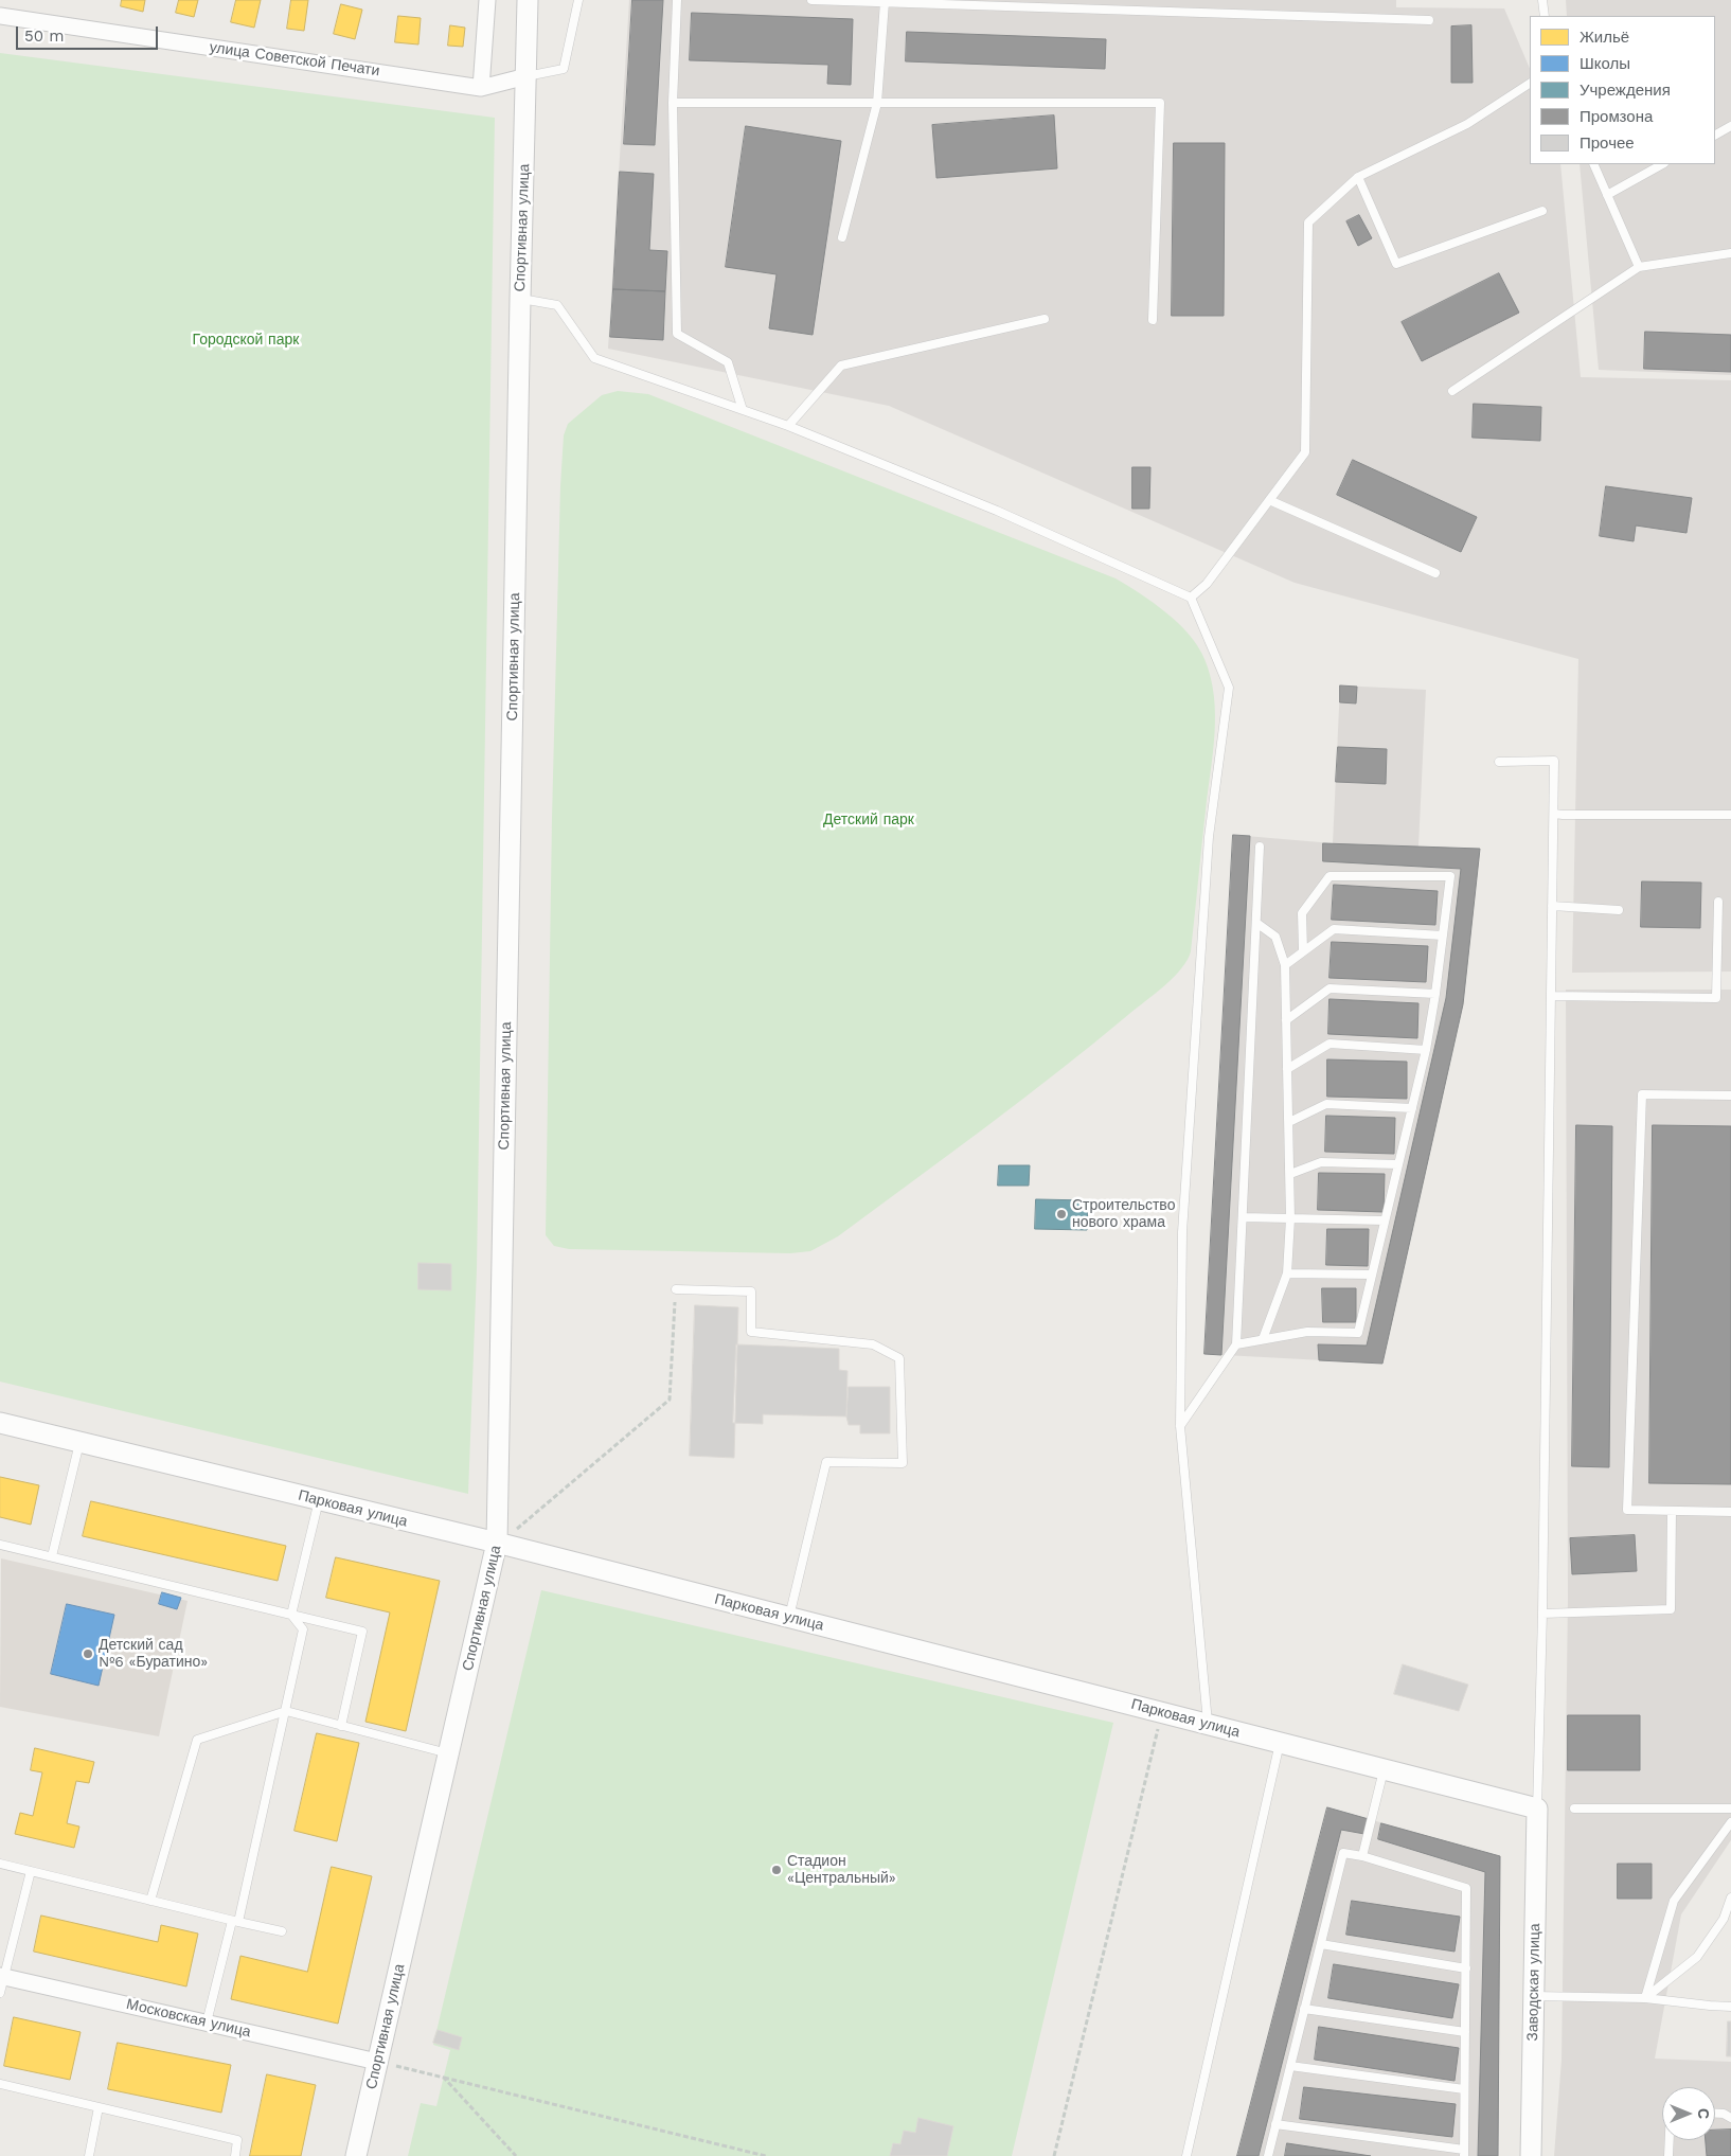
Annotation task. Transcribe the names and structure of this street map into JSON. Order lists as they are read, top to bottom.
{
  "streets": {
    "street": [
      "улица Советской Печати",
      "Спортивная улица",
      "Парковая улица",
      "Заводская улица",
      "Московская улица"
    ]
  },
  "crossings": [
    ["улица Советской Печати", "Спортивная улица"],
    ["Спортивная улица", "Парковая улица"],
    ["Спортивная улица", "Московская улица"],
    ["Парковая улица", "Заводская улица"]
  ],
  "parks": ["Городской парк", "Детский парк"],
  "places": ["Строительство нового храма", "Детский сад №6 «Буратино»", "Стадион «Центральный»"],
  "legend": [
    "Жильё",
    "Школы",
    "Учреждения",
    "Промзона",
    "Прочее"
  ],
  "scale_bar": "50 m",
  "north": "right"
}
